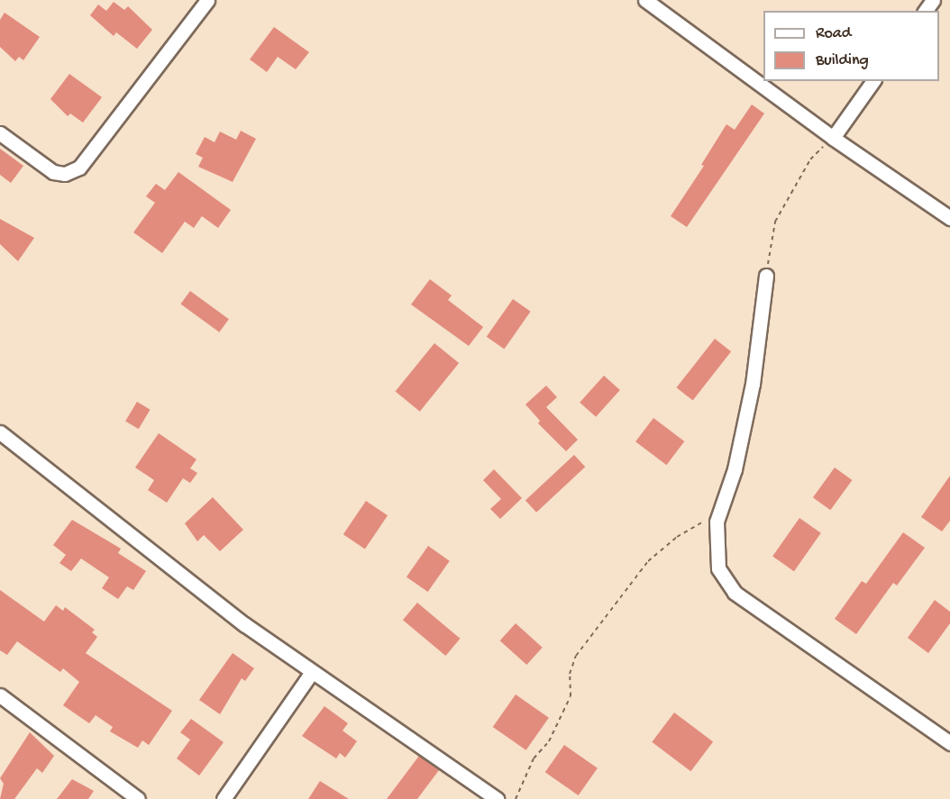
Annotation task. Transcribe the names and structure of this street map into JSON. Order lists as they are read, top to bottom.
{
  "legend": ["Road", "Building"]
}
